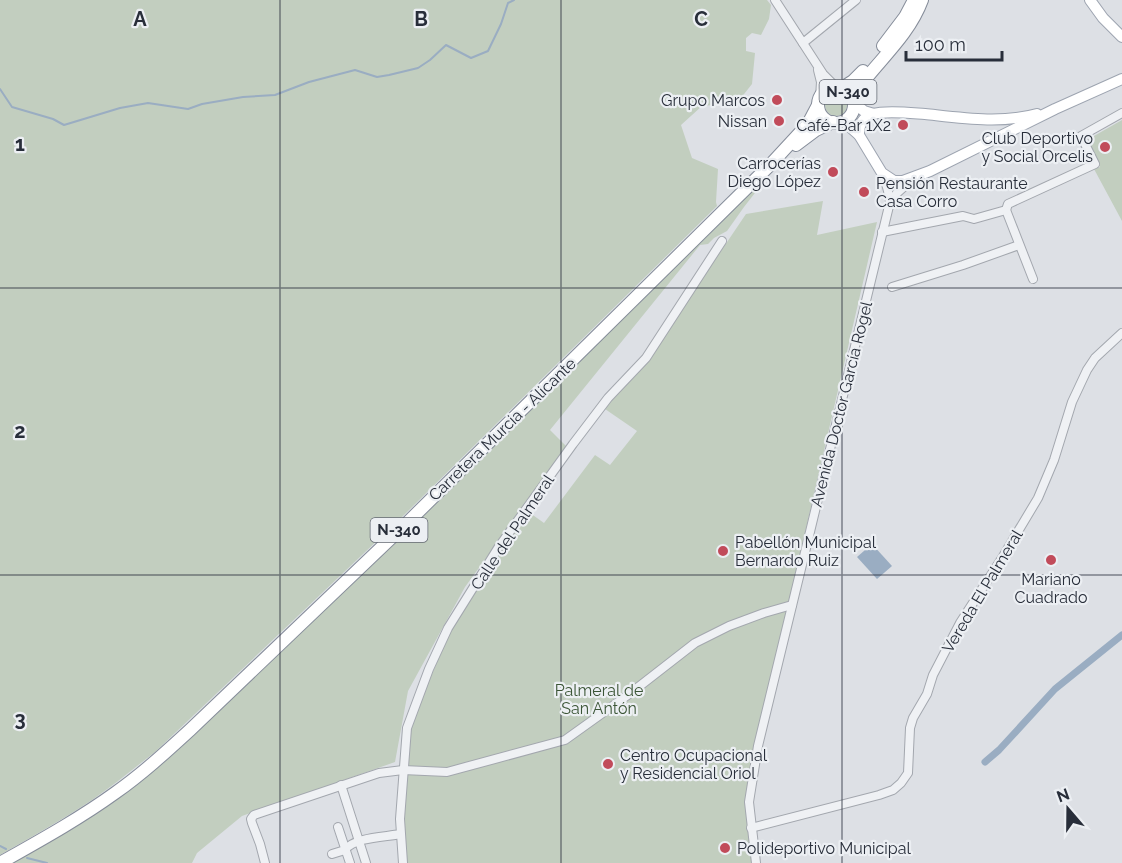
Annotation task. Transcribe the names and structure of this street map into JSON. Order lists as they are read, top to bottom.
{
  "streets": {
    "highway": ["N-340", "Carretera Murcia - Alicante"],
    "main road": ["Avenida Doctor García Rogel"],
    "street": ["Calle del Palmeral", "Vereda El Palmeral"]
  },
  "crossings": [
    ["N-340", "Avenida Doctor García Rogel"],
    ["N-340", "Carretera Murcia - Alicante"],
    ["Avenida Doctor García Rogel", "Carretera Murcia - Alicante"],
    ["Avenida Doctor García Rogel", "Vereda El Palmeral"]
  ],
  "parks": ["Palmeral de San Antón"],
  "places": [
    "Grupo Marcos",
    "Nissan",
    "Café-Bar 1X2",
    "Club Deportivo y Social Orcelis",
    "Carrocerías Diego López",
    "Pensión Restaurante Casa Corro",
    "Pabellón Municipal Bernardo Ruiz",
    "Mariano Cuadrado",
    "Centro Ocupacional y Residencial Oriol",
    "Polideportivo Municipal"
  ],
  "scale_bar": "100 m",
  "north": "top",
  "grid": {
    "columns": ["A", "B", "C"],
    "rows": ["1", "2", "3"]
  }
}
